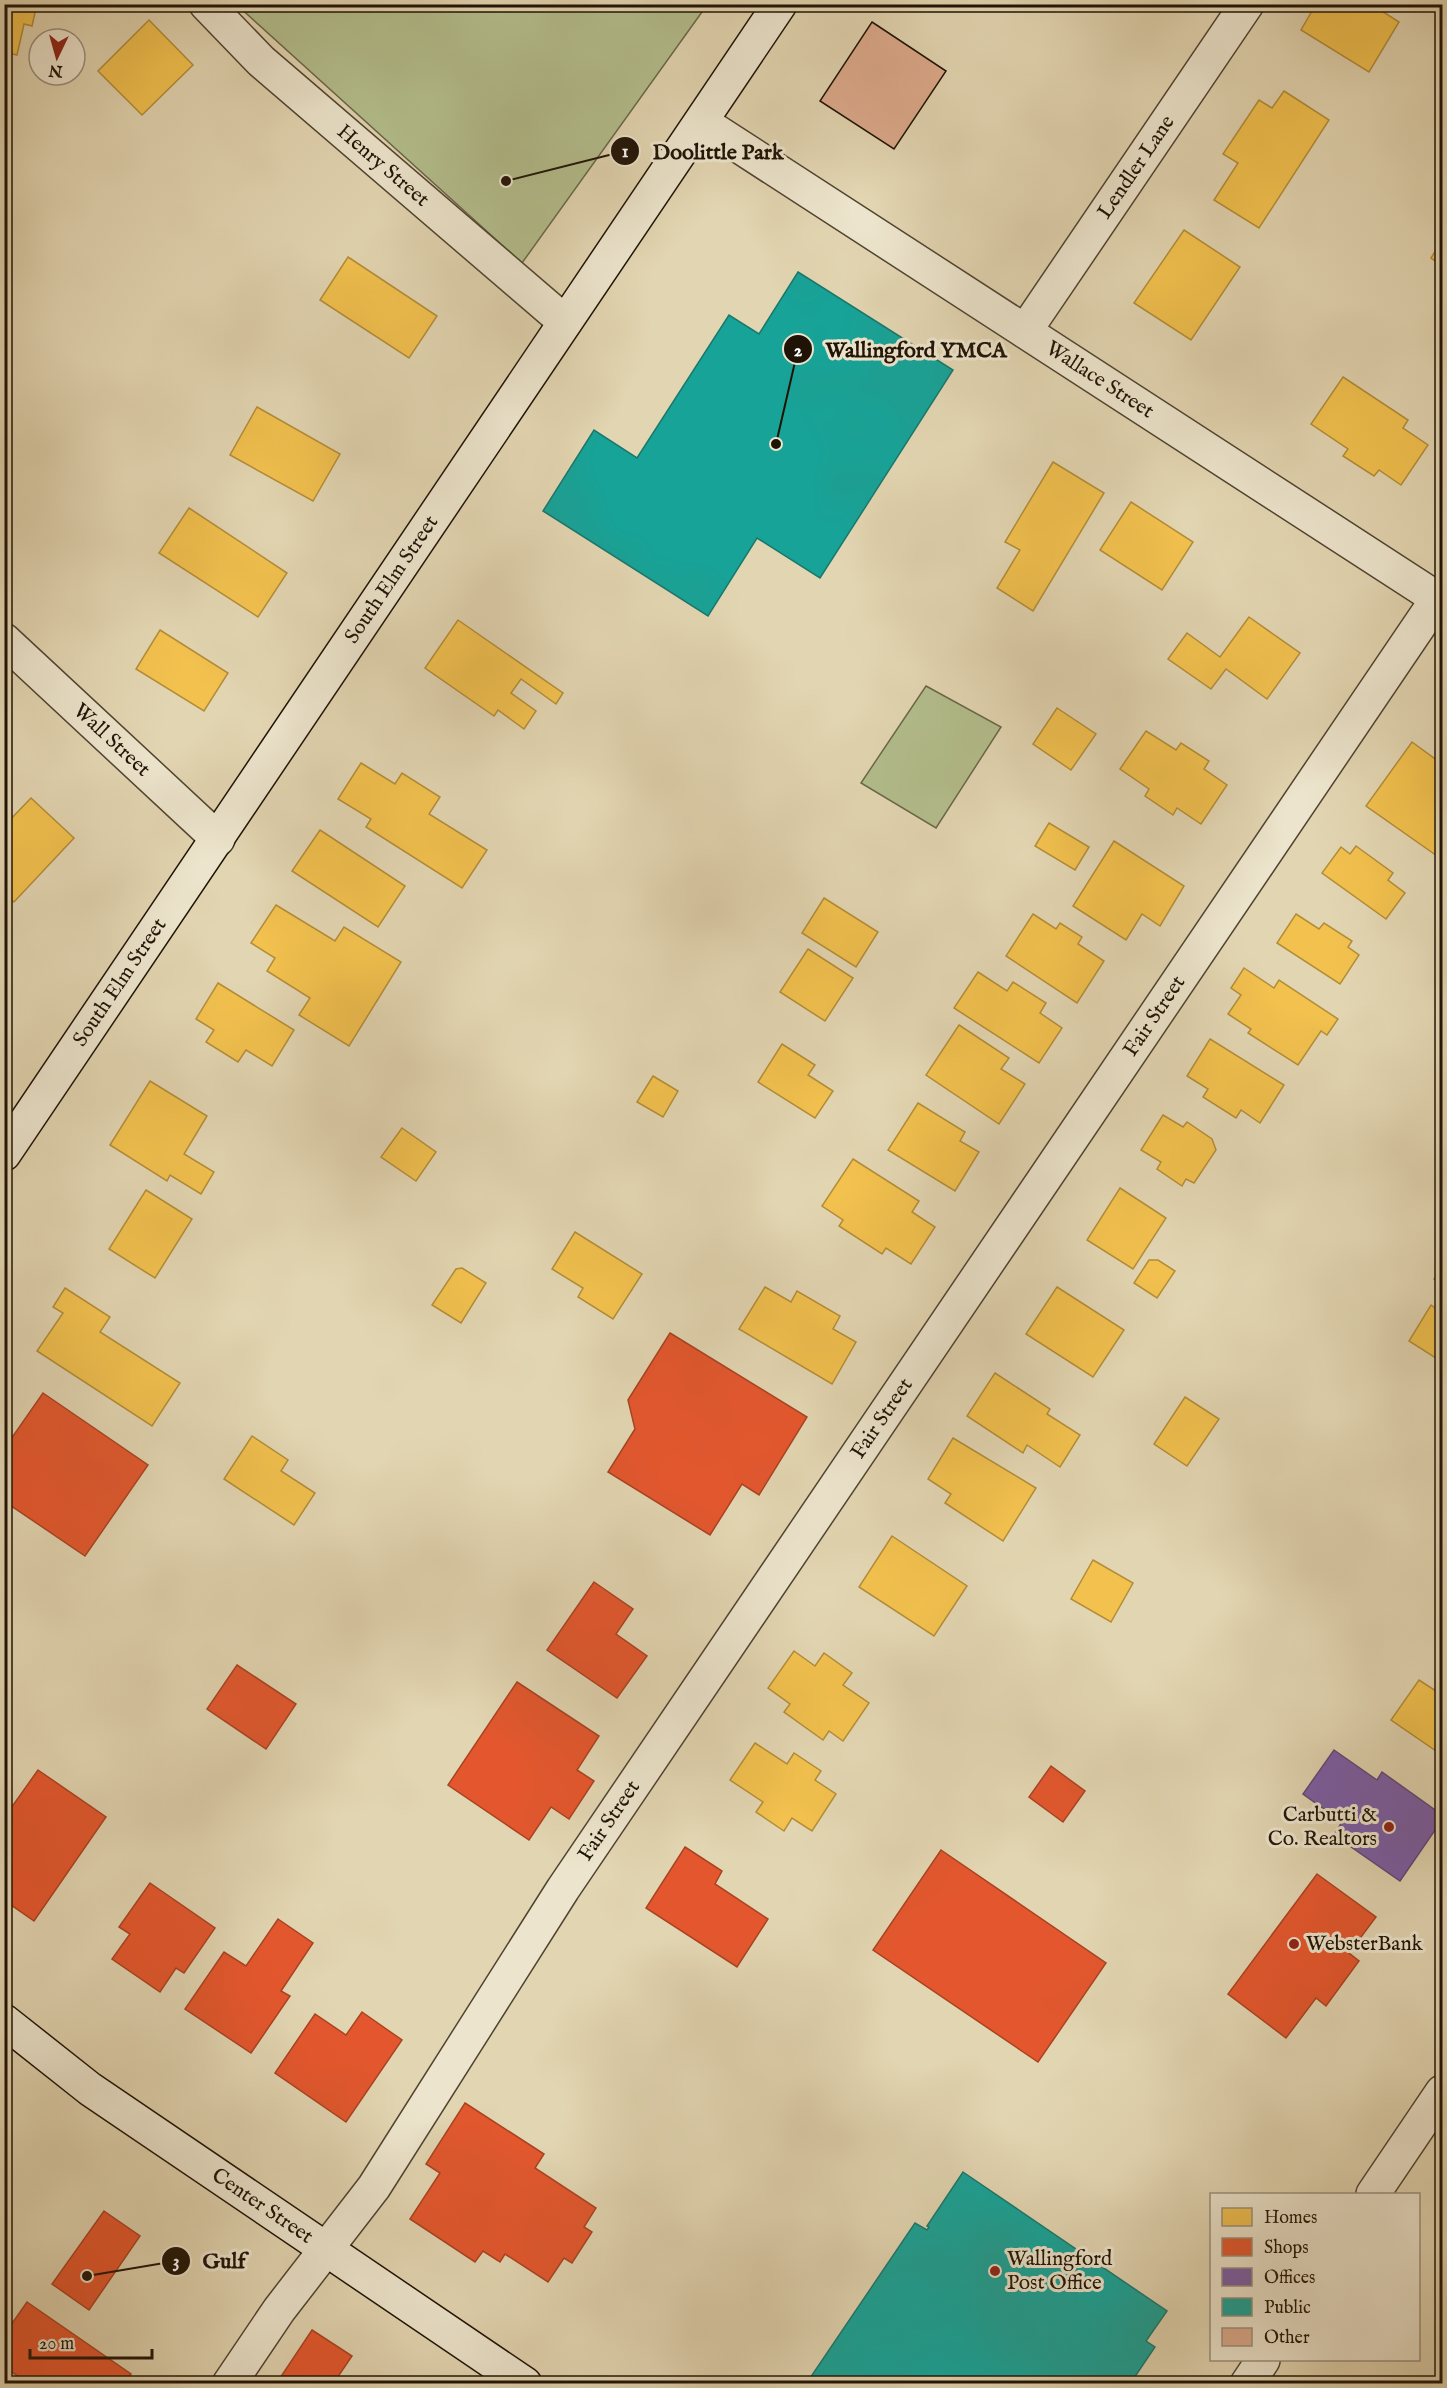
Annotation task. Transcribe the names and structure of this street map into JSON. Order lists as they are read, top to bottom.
{
  "streets": {
    "street": [
      "Henry Street",
      "Lendler Lane",
      "Wallace Street",
      "South Elm Street",
      "Wall Street",
      "Fair Street",
      "Center Street"
    ]
  },
  "crossings": [
    ["Henry Street", "South Elm Street"],
    ["Lendler Lane", "Wallace Street"],
    ["Wallace Street", "South Elm Street"],
    ["Wallace Street", "Fair Street"],
    ["South Elm Street", "Wall Street"],
    ["Fair Street", "Center Street"]
  ],
  "places": [
    "Doolittle Park",
    "Wallingford YMCA",
    "Carbutti & Co. Realtors",
    "WebsterBank",
    "Wallingford Post Office",
    "Gulf"
  ],
  "legend": [
    "Homes",
    "Shops",
    "Offices",
    "Public",
    "Other"
  ],
  "scale_bar": "20 m",
  "north": "bottom"
}
